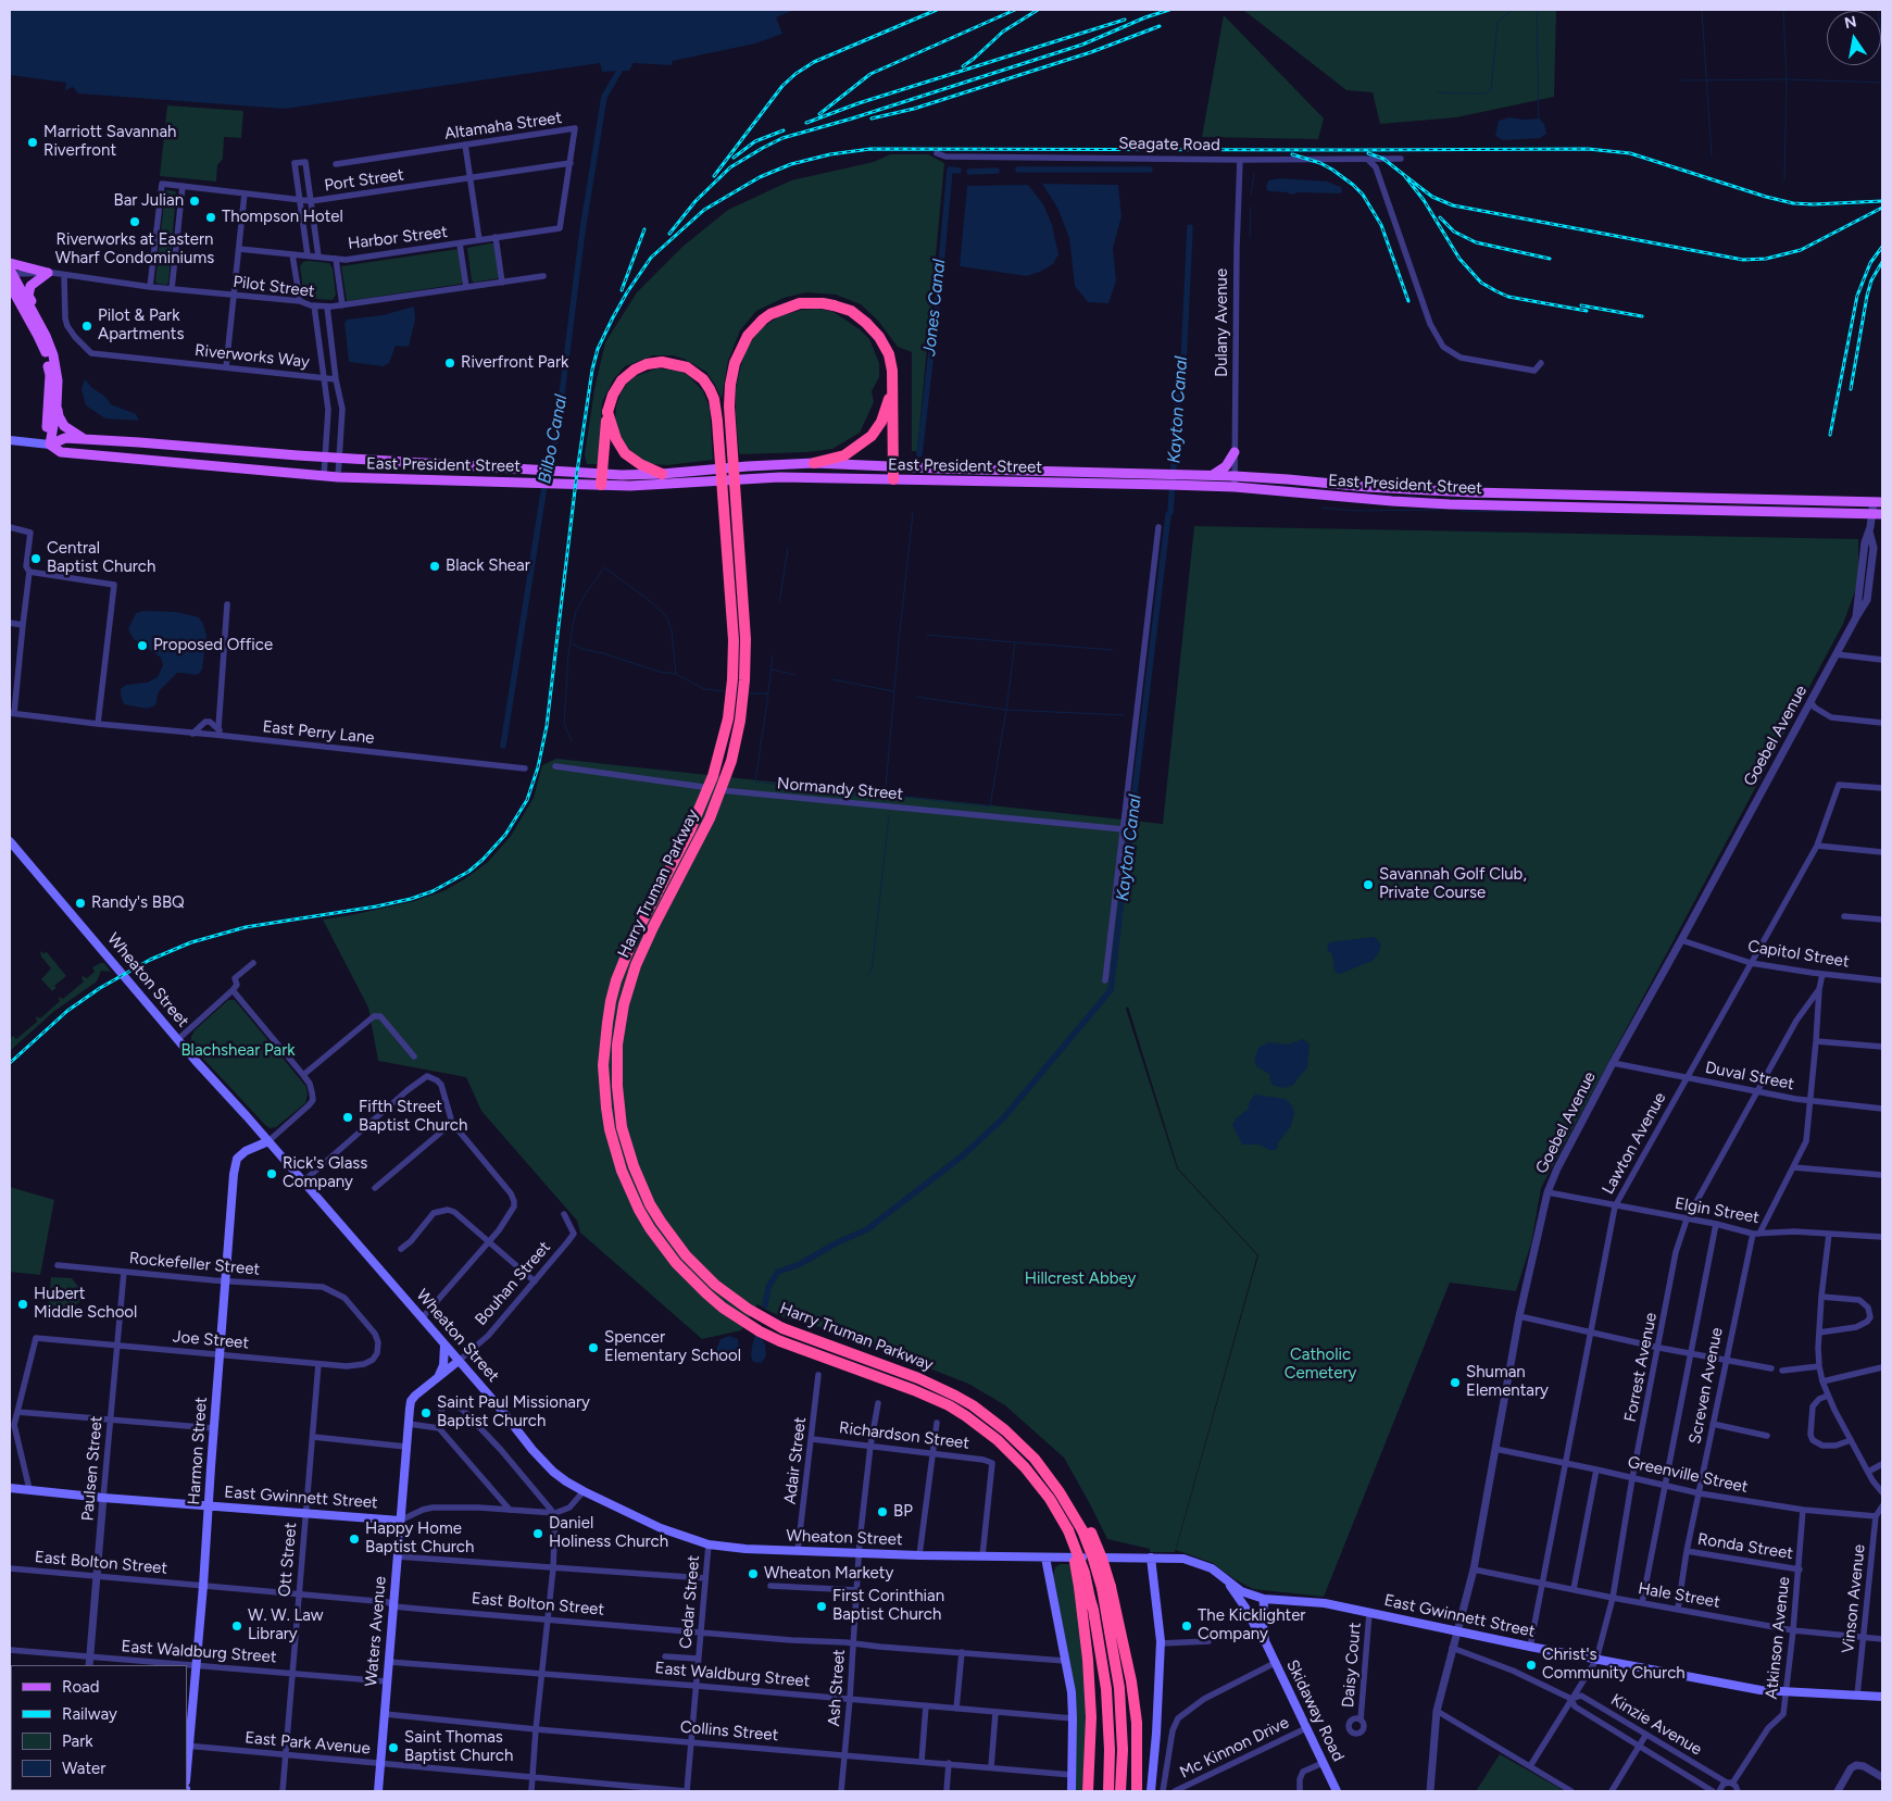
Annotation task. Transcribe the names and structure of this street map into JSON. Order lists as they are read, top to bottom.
{
  "streets": {
    "highway": ["Harry Truman Parkway"],
    "main road": [
      "East President Street",
      "Wheaton Street",
      "Bouhan Street",
      "Harmon Street",
      "East Gwinnett Street",
      "Waters Avenue",
      "Skidaway Road"
    ],
    "street": [
      "Altamaha Street",
      "Seagate Road",
      "Port Street",
      "Harbor Street",
      "Pilot Street",
      "Dulany Avenue",
      "Riverworks Way",
      "East Perry Lane",
      "Goebel Avenue",
      "Normandy Street",
      "Capitol Street",
      "Duval Street",
      "Lawton Avenue",
      "Elgin Street",
      "Rockefeller Street",
      "Joe Street",
      "Forrest Avenue",
      "Screven Avenue",
      "Richardson Street",
      "Adair Street",
      "Paulsen Street",
      "Greenville Street",
      "Ronda Street",
      "Ott Street",
      "East Bolton Street",
      "Hale Street",
      "Vinson Avenue",
      "Cedar Street",
      "Atkinson Avenue",
      "East Waldburg Street",
      "Daisy Court",
      "Ash Street",
      "Kinzie Avenue",
      "Collins Street",
      "East Park Avenue",
      "Mc Kinnon Drive"
    ]
  },
  "crossings": [
    ["Altamaha Street", "Port Street"],
    ["Altamaha Street", "Harbor Street"],
    ["Seagate Road", "Dulany Avenue"],
    ["Port Street", "Pilot Street"],
    ["Pilot Street", "Riverworks Way"],
    ["Dulany Avenue", "East President Street"],
    ["East President Street", "Goebel Avenue"],
    ["East President Street", "Harry Truman Parkway"],
    ["Goebel Avenue", "Capitol Street"],
    ["Goebel Avenue", "Duval Street"],
    ["Goebel Avenue", "Elgin Street"],
    ["Goebel Avenue", "Greenville Street"],
    ["Goebel Avenue", "East Gwinnett Street"],
    ["Goebel Avenue", "Hale Street"],
    ["Goebel Avenue", "Kinzie Avenue"],
    ["Capitol Street", "Lawton Avenue"],
    ["Capitol Street", "Screven Avenue"],
    ["Wheaton Street", "Bouhan Street"],
    ["Wheaton Street", "Richardson Street"],
    ["Wheaton Street", "Harmon Street"],
    ["Wheaton Street", "Adair Street"],
    ["Wheaton Street", "East Gwinnett Street"],
    ["Wheaton Street", "Cedar Street"],
    ["Wheaton Street", "Ash Street"],
    ["Wheaton Street", "Skidaway Road"],
    ["Duval Street", "Lawton Avenue"],
    ["Duval Street", "Forrest Avenue"],
    ["Duval Street", "Screven Avenue"],
    ["Lawton Avenue", "Elgin Street"],
    ["Lawton Avenue", "Greenville Street"],
    ["Lawton Avenue", "East Gwinnett Street"],
    ["Lawton Avenue", "Hale Street"],
    ["Elgin Street", "Forrest Avenue"],
    ["Elgin Street", "Screven Avenue"],
    ["Rockefeller Street", "Joe Street"],
    ["Rockefeller Street", "Harmon Street"],
    ["Rockefeller Street", "Paulsen Street"],
    ["Bouhan Street", "Waters Avenue"],
    ["Joe Street", "Harmon Street"],
    ["Joe Street", "Paulsen Street"],
    ["Joe Street", "Ott Street"],
    ["Forrest Avenue", "Screven Avenue"],
    ["Forrest Avenue", "Greenville Street"],
    ["Forrest Avenue", "East Gwinnett Street"],
    ["Forrest Avenue", "Hale Street"],
    ["Forrest Avenue", "Kinzie Avenue"],
    ["Screven Avenue", "Greenville Street"],
    ["Screven Avenue", "Ronda Street"],
    ["Screven Avenue", "Hale Street"],
    ["Richardson Street", "Adair Street"],
    ["Richardson Street", "Ash Street"],
    ["Harmon Street", "East Gwinnett Street"],
    ["Harmon Street", "East Bolton Street"],
    ["Harmon Street", "East Waldburg Street"],
    ["Harmon Street", "East Park Avenue"],
    ["Paulsen Street", "East Gwinnett Street"],
    ["Paulsen Street", "East Bolton Street"],
    ["Paulsen Street", "East Waldburg Street"],
    ["Greenville Street", "Vinson Avenue"],
    ["Greenville Street", "Atkinson Avenue"],
    ["East Gwinnett Street", "Ott Street"],
    ["East Gwinnett Street", "Vinson Avenue"],
    ["East Gwinnett Street", "Waters Avenue"],
    ["East Gwinnett Street", "Atkinson Avenue"],
    ["East Gwinnett Street", "Daisy Court"],
    ["East Gwinnett Street", "Skidaway Road"],
    ["Ronda Street", "Atkinson Avenue"],
    ["Ott Street", "East Bolton Street"],
    ["Ott Street", "East Waldburg Street"],
    ["Ott Street", "East Park Avenue"],
    ["East Bolton Street", "Cedar Street"],
    ["East Bolton Street", "Waters Avenue"],
    ["East Bolton Street", "Ash Street"],
    ["Hale Street", "Vinson Avenue"],
    ["Hale Street", "Atkinson Avenue"],
    ["Cedar Street", "East Waldburg Street"],
    ["Cedar Street", "Collins Street"],
    ["Cedar Street", "East Park Avenue"],
    ["Waters Avenue", "East Waldburg Street"],
    ["Waters Avenue", "Collins Street"],
    ["Waters Avenue", "East Park Avenue"],
    ["Atkinson Avenue", "Kinzie Avenue"],
    ["East Waldburg Street", "Ash Street"],
    ["Ash Street", "Collins Street"],
    ["Skidaway Road", "Mc Kinnon Drive"]
  ],
  "water": ["Jones Canal", "Kayton Canal", "Bilbo Canal"],
  "parks": ["Blachshear Park", "Hillcrest Abbey", "Catholic Cemetery"],
  "places": [
    "Marriott Savannah Riverfront",
    "Bar Julian",
    "Thompson Hotel",
    "Riverworks at Eastern Wharf Condominiums",
    "Pilot & Park Apartments",
    "Riverfront Park",
    "Central Baptist Church",
    "Black Shear",
    "Proposed Office",
    "Savannah Golf Club, Private Course",
    "Randy's BBQ",
    "Fifth Street Baptist Church",
    "Rick's Glass Company",
    "Hubert Middle School",
    "Spencer Elementary School",
    "Shuman Elementary",
    "Saint Paul Missionary Baptist Church",
    "BP",
    "Daniel Holiness Church",
    "Happy Home Baptist Church",
    "Wheaton Markety",
    "First Corinthian Baptist Church",
    "W. W. Law Library",
    "The Kicklighter Company",
    "Christ's Community Church",
    "Saint Thomas Baptist Church"
  ],
  "legend": [
    "Road",
    "Railway",
    "Park",
    "Water"
  ],
  "north": "top"
}
